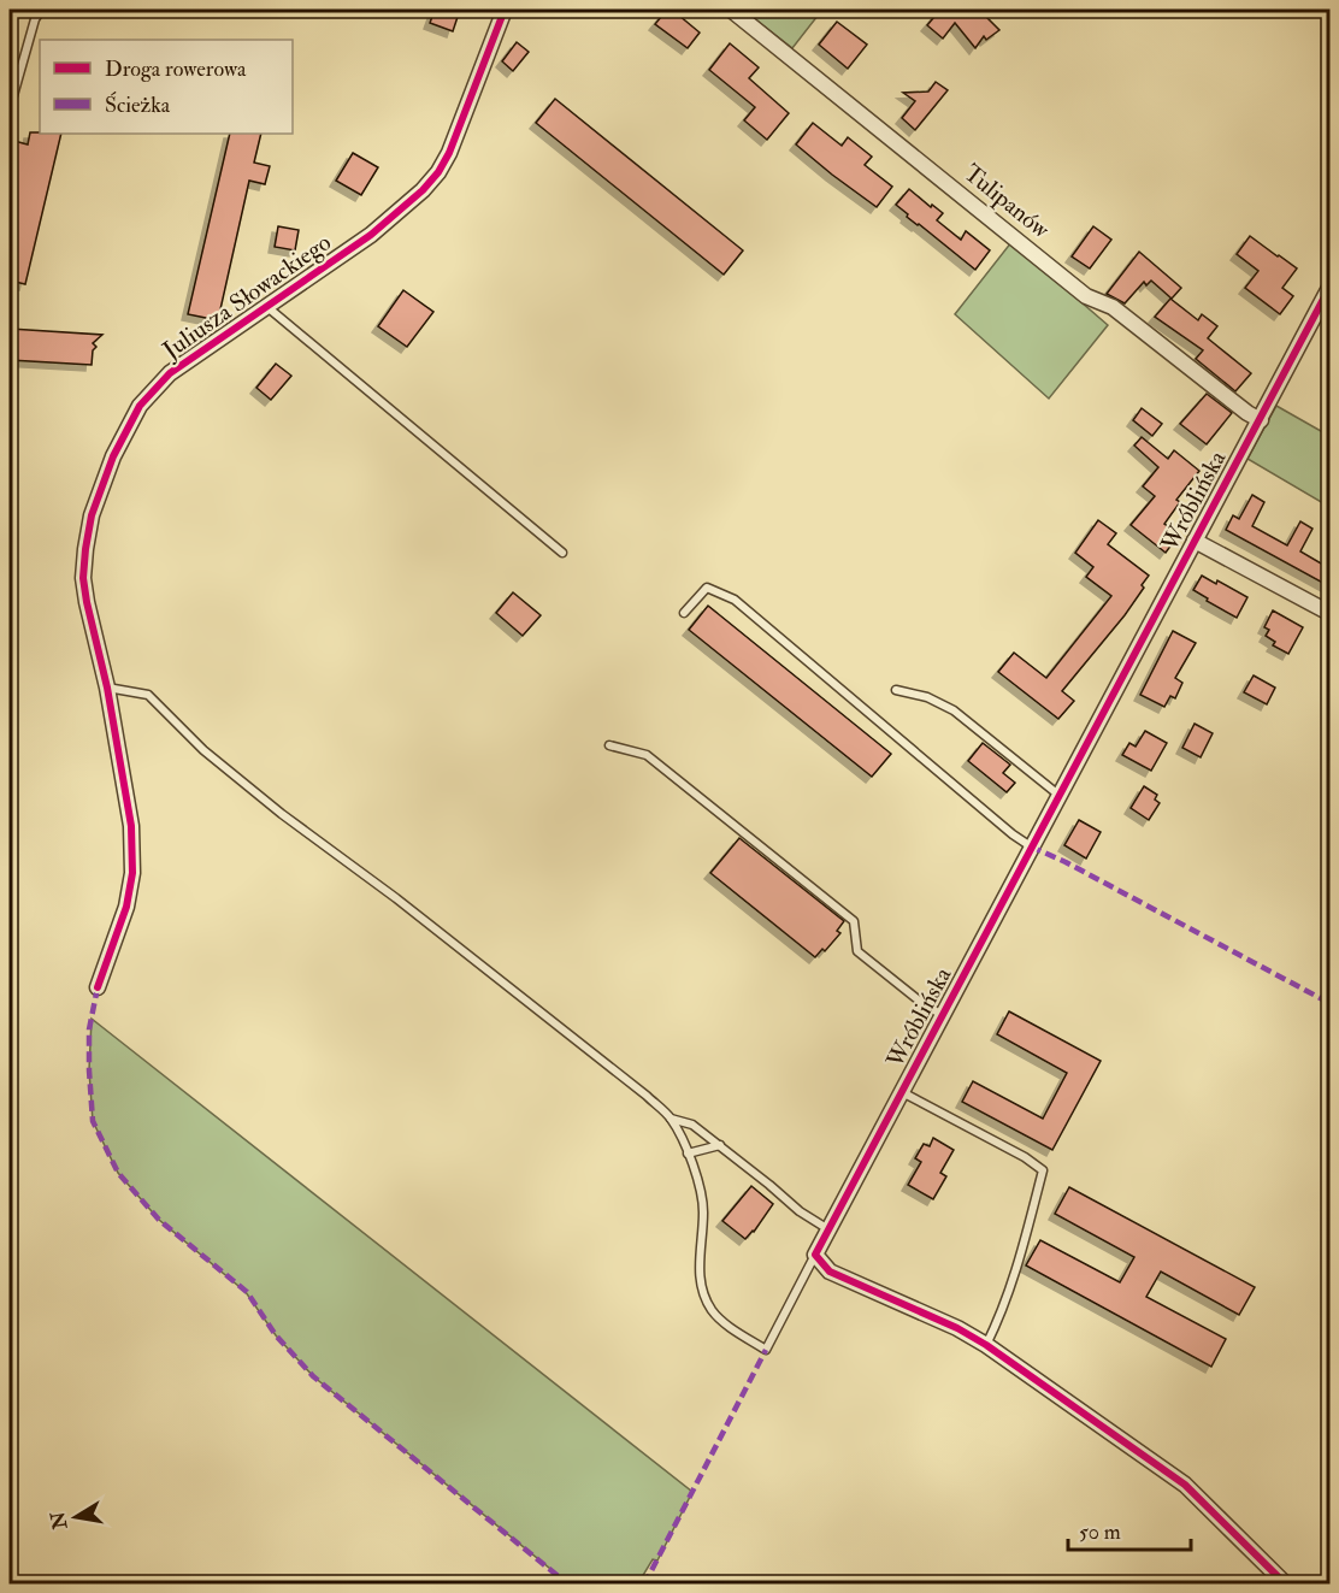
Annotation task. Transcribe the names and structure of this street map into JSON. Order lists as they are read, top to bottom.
{
  "streets": {
    "street": ["Tulipanów", "Juliusza Słowackiego", "Wróblińska"]
  },
  "crossings": [
    ["Tulipanów", "Wróblińska"]
  ],
  "legend": ["Droga rowerowa", "Ścieżka"],
  "scale_bar": "50 m",
  "north": "left"
}
